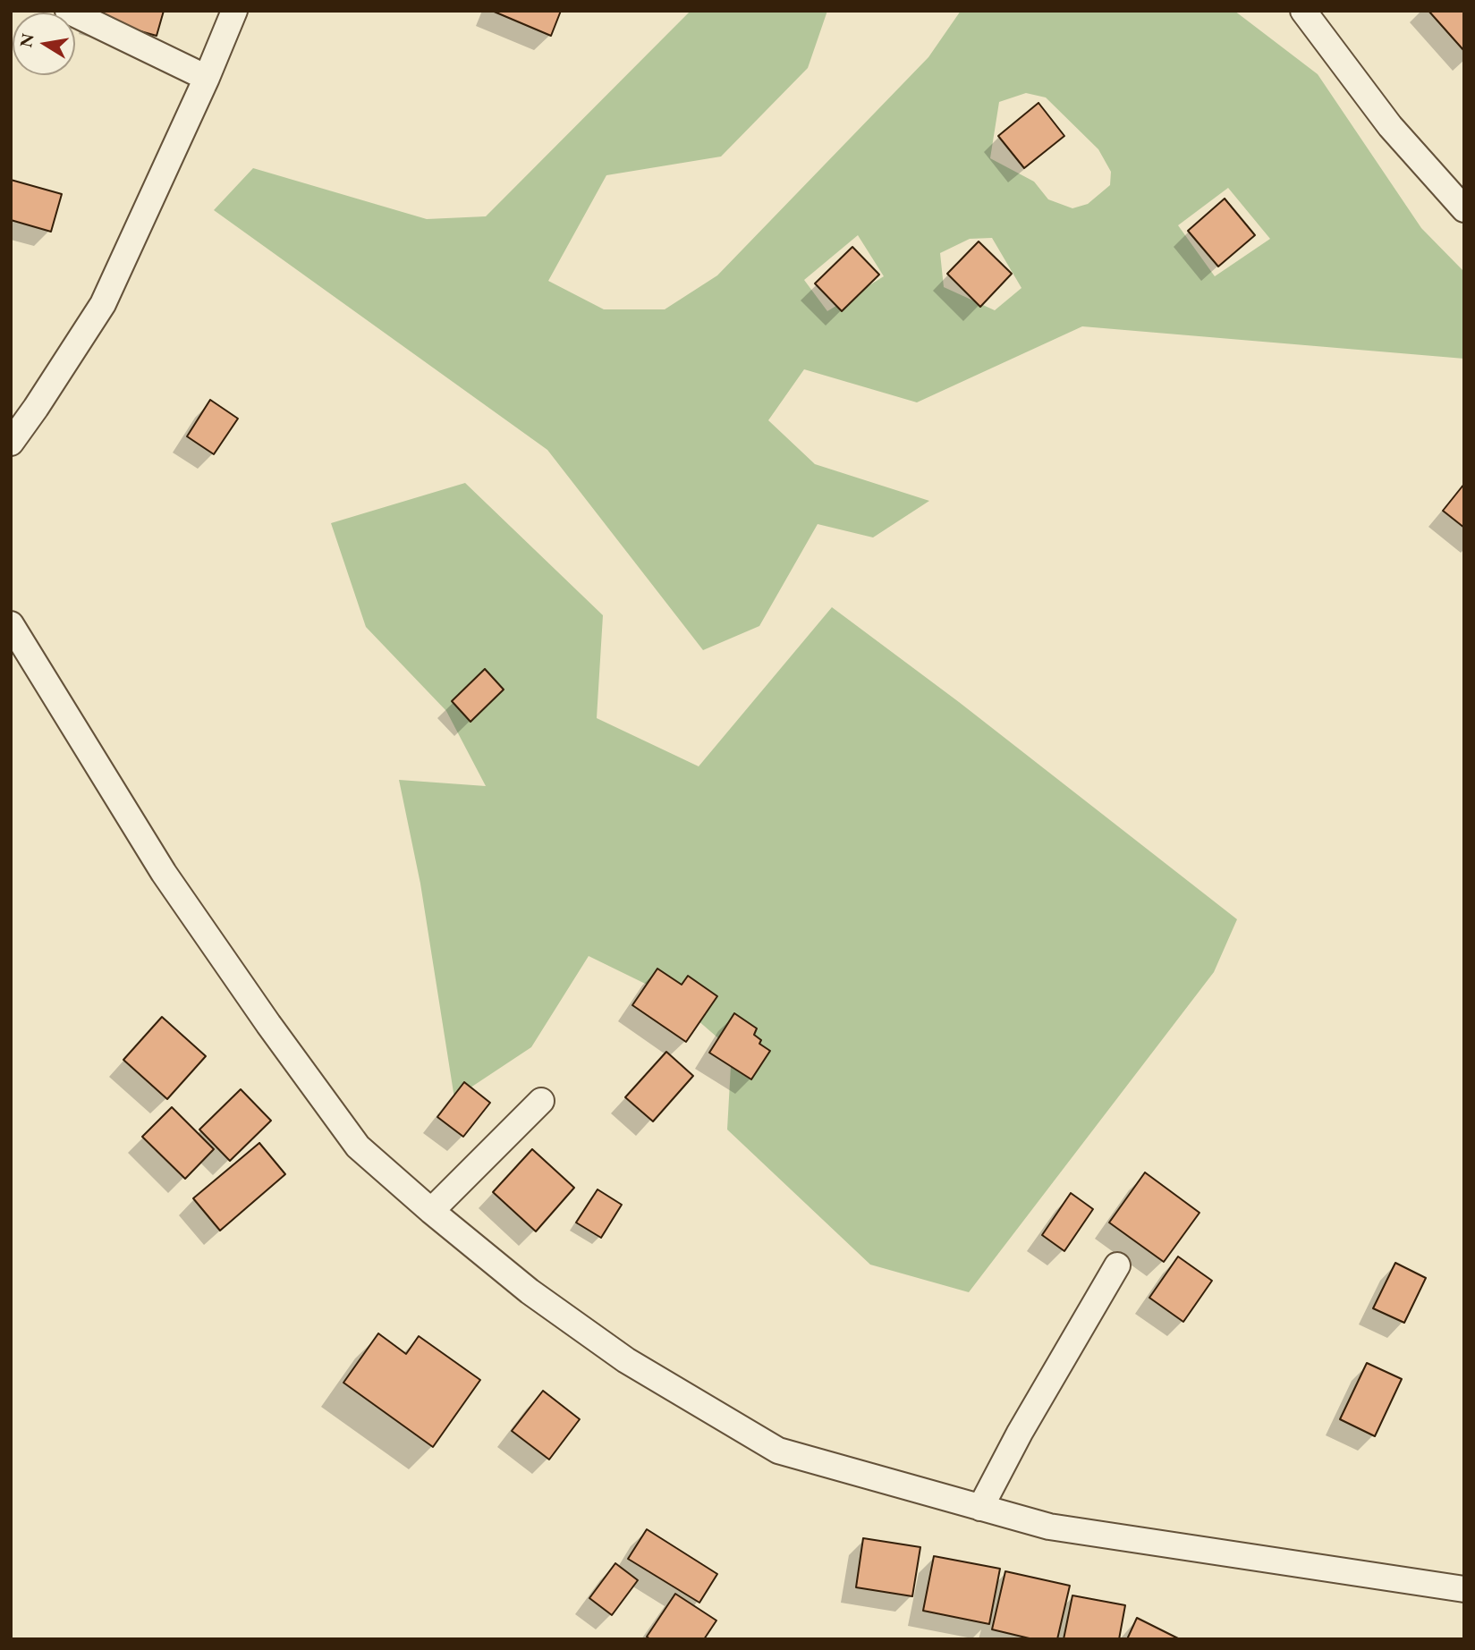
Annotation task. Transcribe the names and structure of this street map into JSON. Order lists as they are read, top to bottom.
{
  "north": "left"
}
